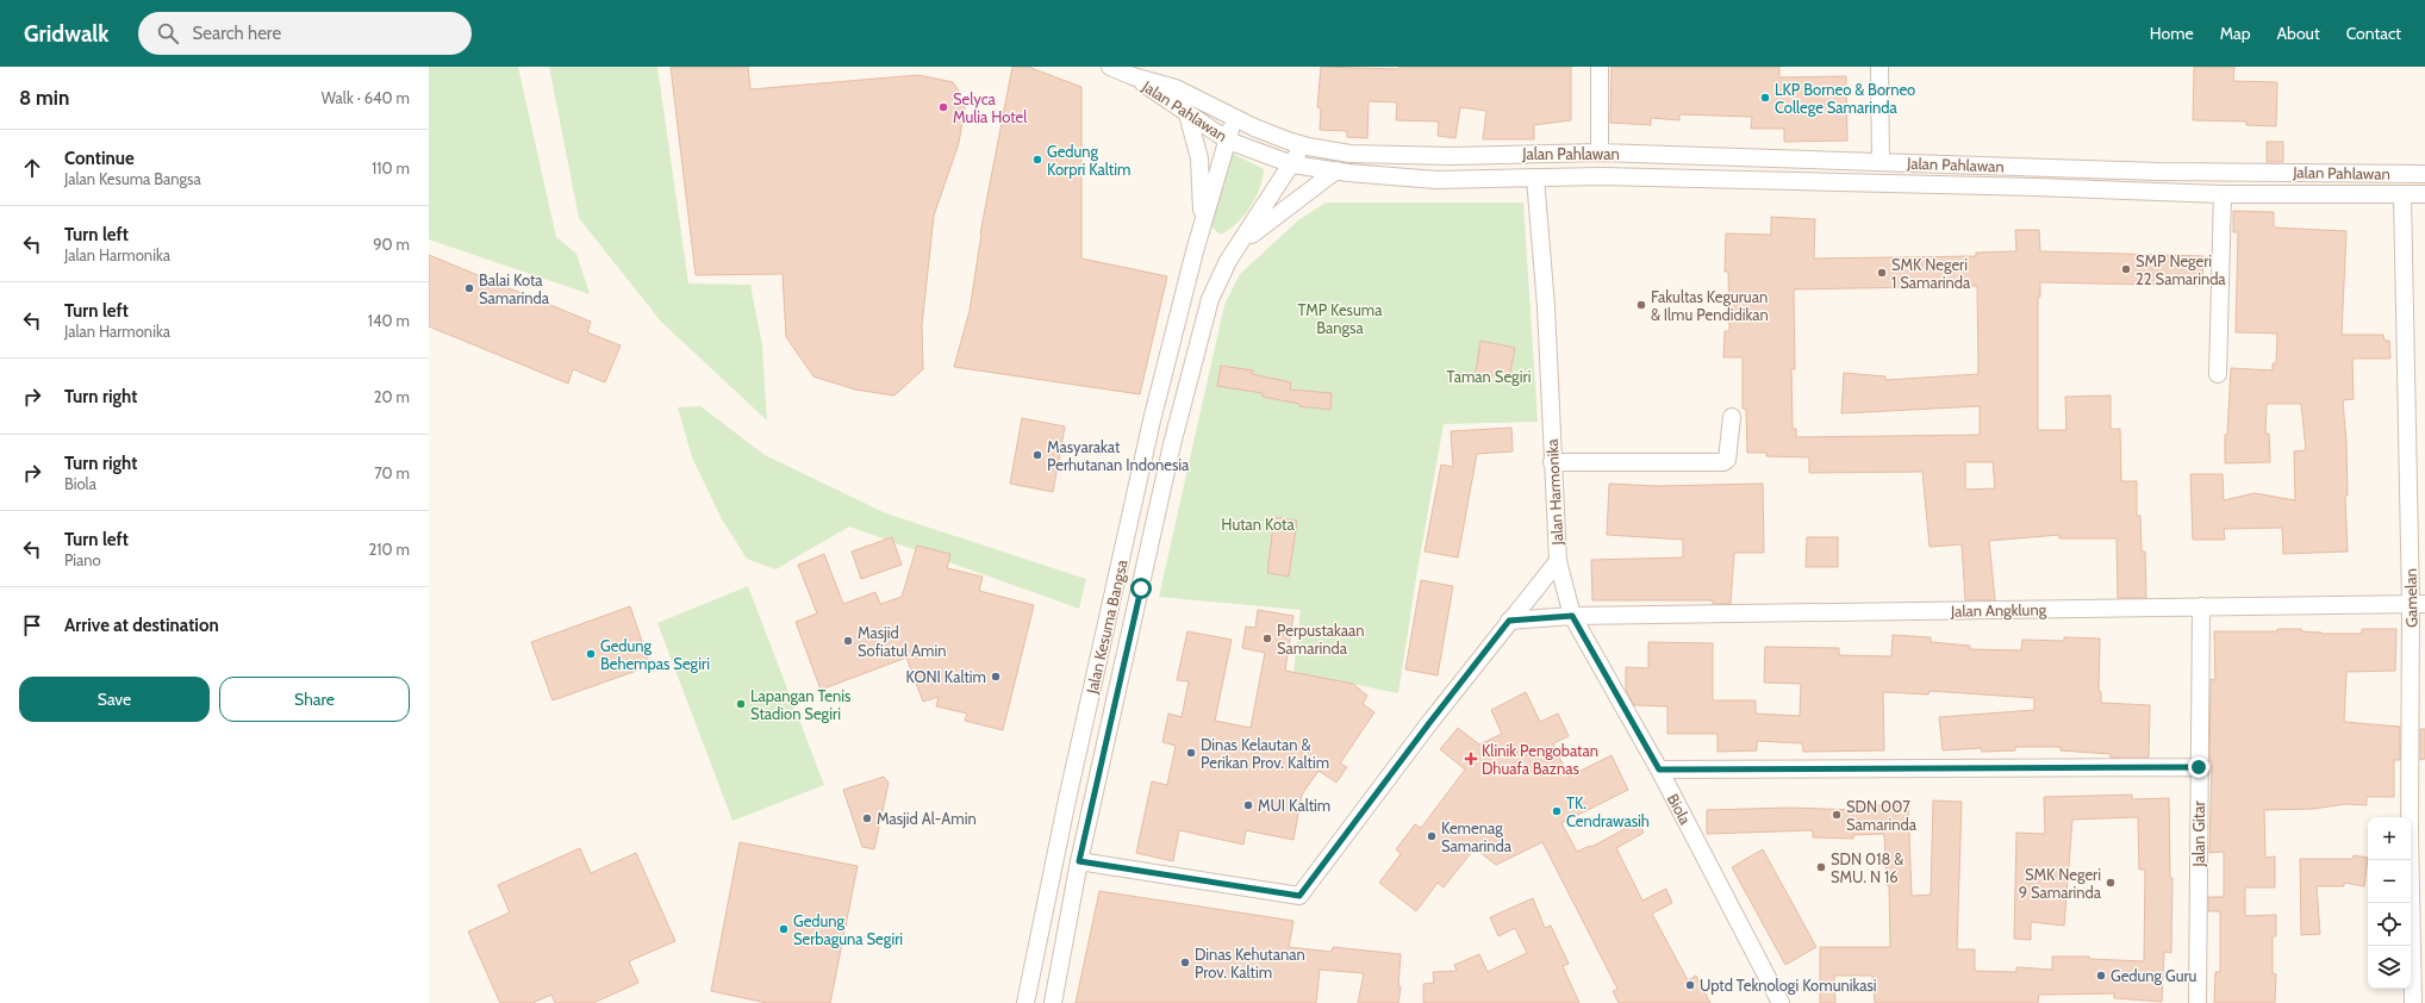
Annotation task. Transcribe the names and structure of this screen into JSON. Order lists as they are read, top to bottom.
{
  "streets": {
    "street": [
      "Jalan Pahlawan",
      "Jalan Harmonika",
      "Gamelan",
      "Jalan Angklung",
      "Jalan Kesuma Bangsa",
      "Biola",
      "Jalan Gitar"
    ]
  },
  "crossings": [
    ["Jalan Pahlawan", "Jalan Harmonika"],
    ["Jalan Pahlawan", "Gamelan"],
    ["Jalan Pahlawan", "Jalan Kesuma Bangsa"],
    ["Jalan Harmonika", "Jalan Angklung"],
    ["Jalan Harmonika", "Jalan Kesuma Bangsa"],
    ["Jalan Harmonika", "Biola"],
    ["Gamelan", "Jalan Angklung"],
    ["Jalan Angklung", "Biola"],
    ["Jalan Angklung", "Jalan Gitar"]
  ],
  "parks": ["TMP Kesuma Bangsa", "Taman Segiri", "Hutan Kota"],
  "places": {
    "other": [
      "LKP Borneo & Borneo College Samarinda",
      "Selyca Mulia Hotel",
      "Gedung Korpri Kaltim",
      "SMP Negeri 22 Samarinda",
      "SMK Negeri 1 Samarinda",
      "Balai Kota Samarinda",
      "Fakultas Keguruan & Ilmu Pendidikan",
      "Masyarakat Perhutanan Indonesia",
      "Perpustakaan Samarinda",
      "Masjid Sofiatul Amin",
      "Gedung Behempas Segiri",
      "KONI Kaltim",
      "Lapangan Tenis Stadion Segiri",
      "Dinas Kelautan & Perikan Prov. Kaltim",
      "MUI Kaltim",
      "TK. Cendrawasih",
      "SDN 007 Samarinda",
      "Masjid Al-Amin",
      "Kemenag Samarinda",
      "SDN 018 & SMU. N 16",
      "SMK Negeri 9 Samarinda",
      "Gedung Serbaguna Segiri",
      "Dinas Kehutanan Prov. Kaltim",
      "Gedung Guru",
      "Uptd Teknologi Komunikasi"
    ],
    "health": ["Klinik Pengobatan Dhuafa Baznas"]
  },
  "page": {
    "header": "Gridwalk",
    "search": "Search here",
    "nav": [
      "Home",
      "Map",
      "About",
      "Contact"
    ],
    "heading": ["8 min", "Walk · 640 m"],
    "list": [
      ["Continue", "Jalan Kesuma Bangsa", "110 m"],
      ["Turn left", "Jalan Harmonika", "90 m"],
      ["Turn left", "Jalan Harmonika", "140 m"],
      ["Turn right", "20 m"],
      ["Turn right", "Biola", "70 m"],
      ["Turn left", "Piano", "210 m"],
      "Arrive at destination"
    ],
    "buttons": ["Save", "Share"],
    "map_buttons": ["+", "−"]
  }
}
